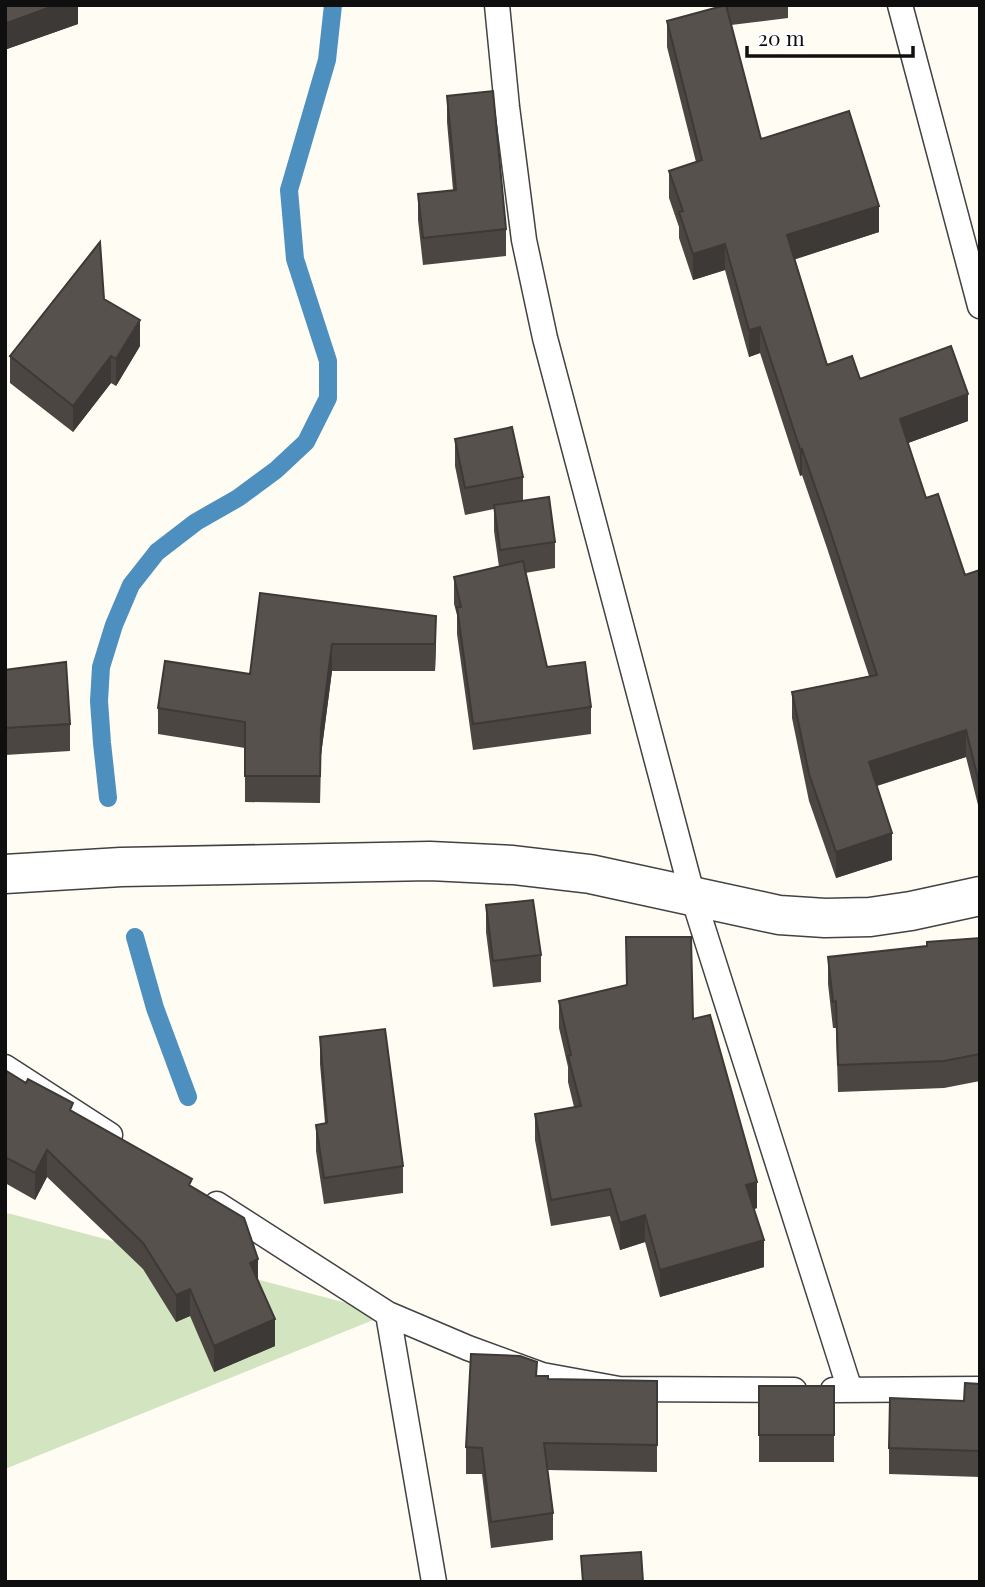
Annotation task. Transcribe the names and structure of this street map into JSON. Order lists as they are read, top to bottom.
{
  "scale_bar": "20 m"
}
